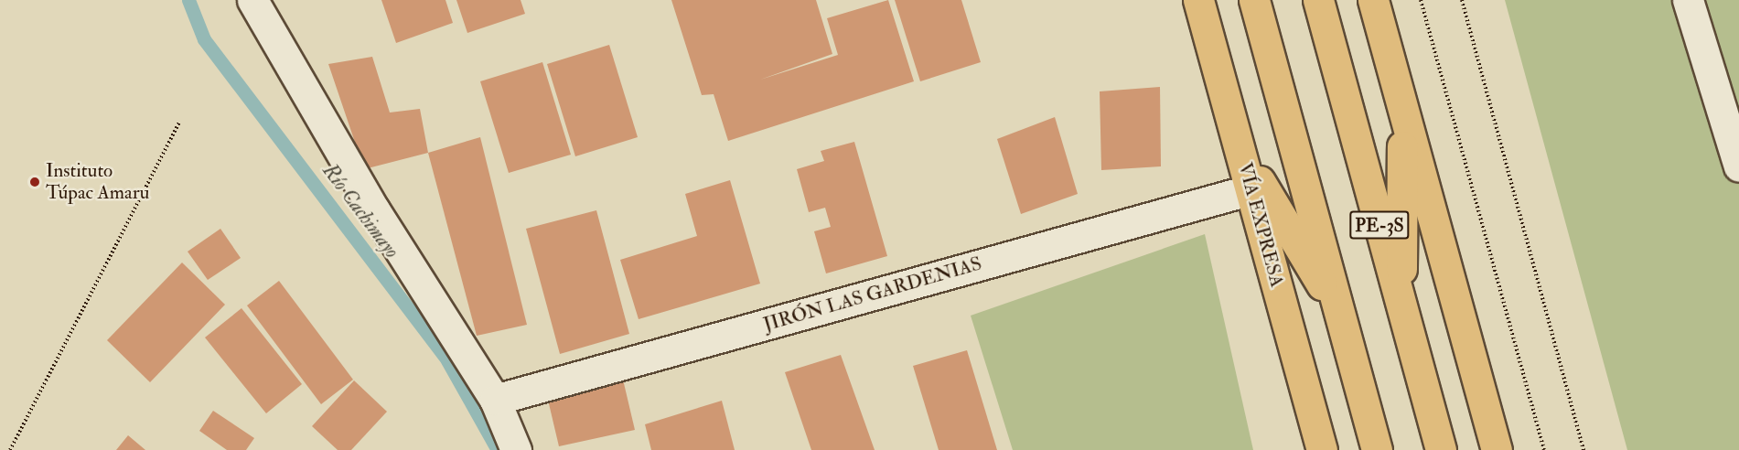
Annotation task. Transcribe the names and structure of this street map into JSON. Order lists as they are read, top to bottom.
{
  "streets": {
    "main road": ["VÍA EXPRESA", "PE-3S"],
    "street": ["JIRÓN LAS GARDENIAS"]
  },
  "crossings": [
    ["VÍA EXPRESA", "JIRÓN LAS GARDENIAS"]
  ],
  "water": ["Río Cachimayo"],
  "places": ["Instituto Túpac Amaru"]
}
